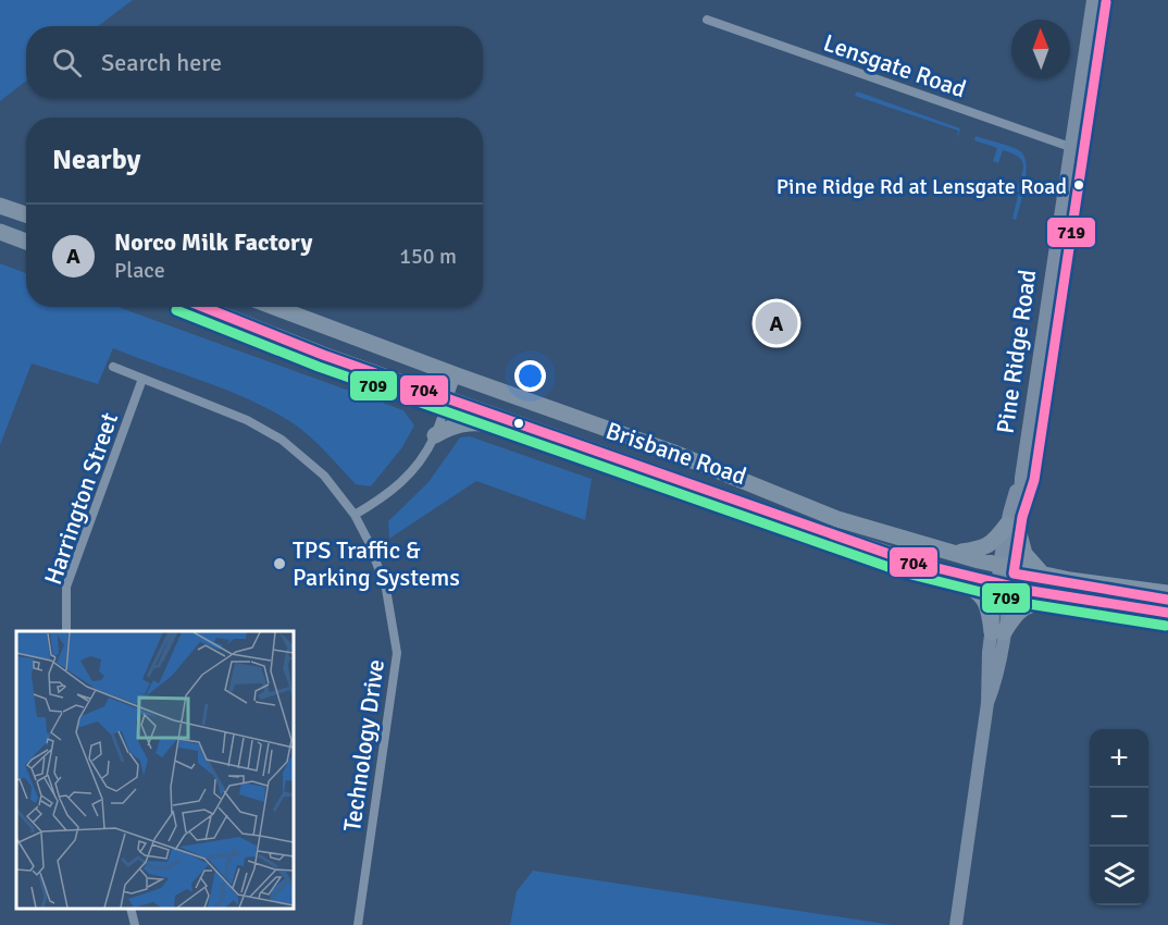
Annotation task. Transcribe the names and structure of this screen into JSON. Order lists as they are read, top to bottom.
{
  "streets": {
    "highway": ["Brisbane Road"],
    "street": [
      "Lensgate Road",
      "Pine Ridge Road",
      "Harrington Street",
      "Technology Drive"
    ]
  },
  "crossings": [
    ["Lensgate Road", "Pine Ridge Road"],
    ["Pine Ridge Road", "Brisbane Road"],
    ["Harrington Street", "Technology Drive"]
  ],
  "places": ["Pine Ridge Rd at Lensgate Road", "TPS Traffic & Parking Systems"],
  "lines": ["transit line 719", "transit line 704", "transit line 709"],
  "north": "top",
  "page": {
    "search": "Search here",
    "heading": "Nearby",
    "list": [
      {
        "mark": "A",
        "name": "Norco Milk Factory",
        "note": "Place",
        "value": "150 m"
      }
    ],
    "pins": "A",
    "map_buttons": ["+", "−"]
  }
}
